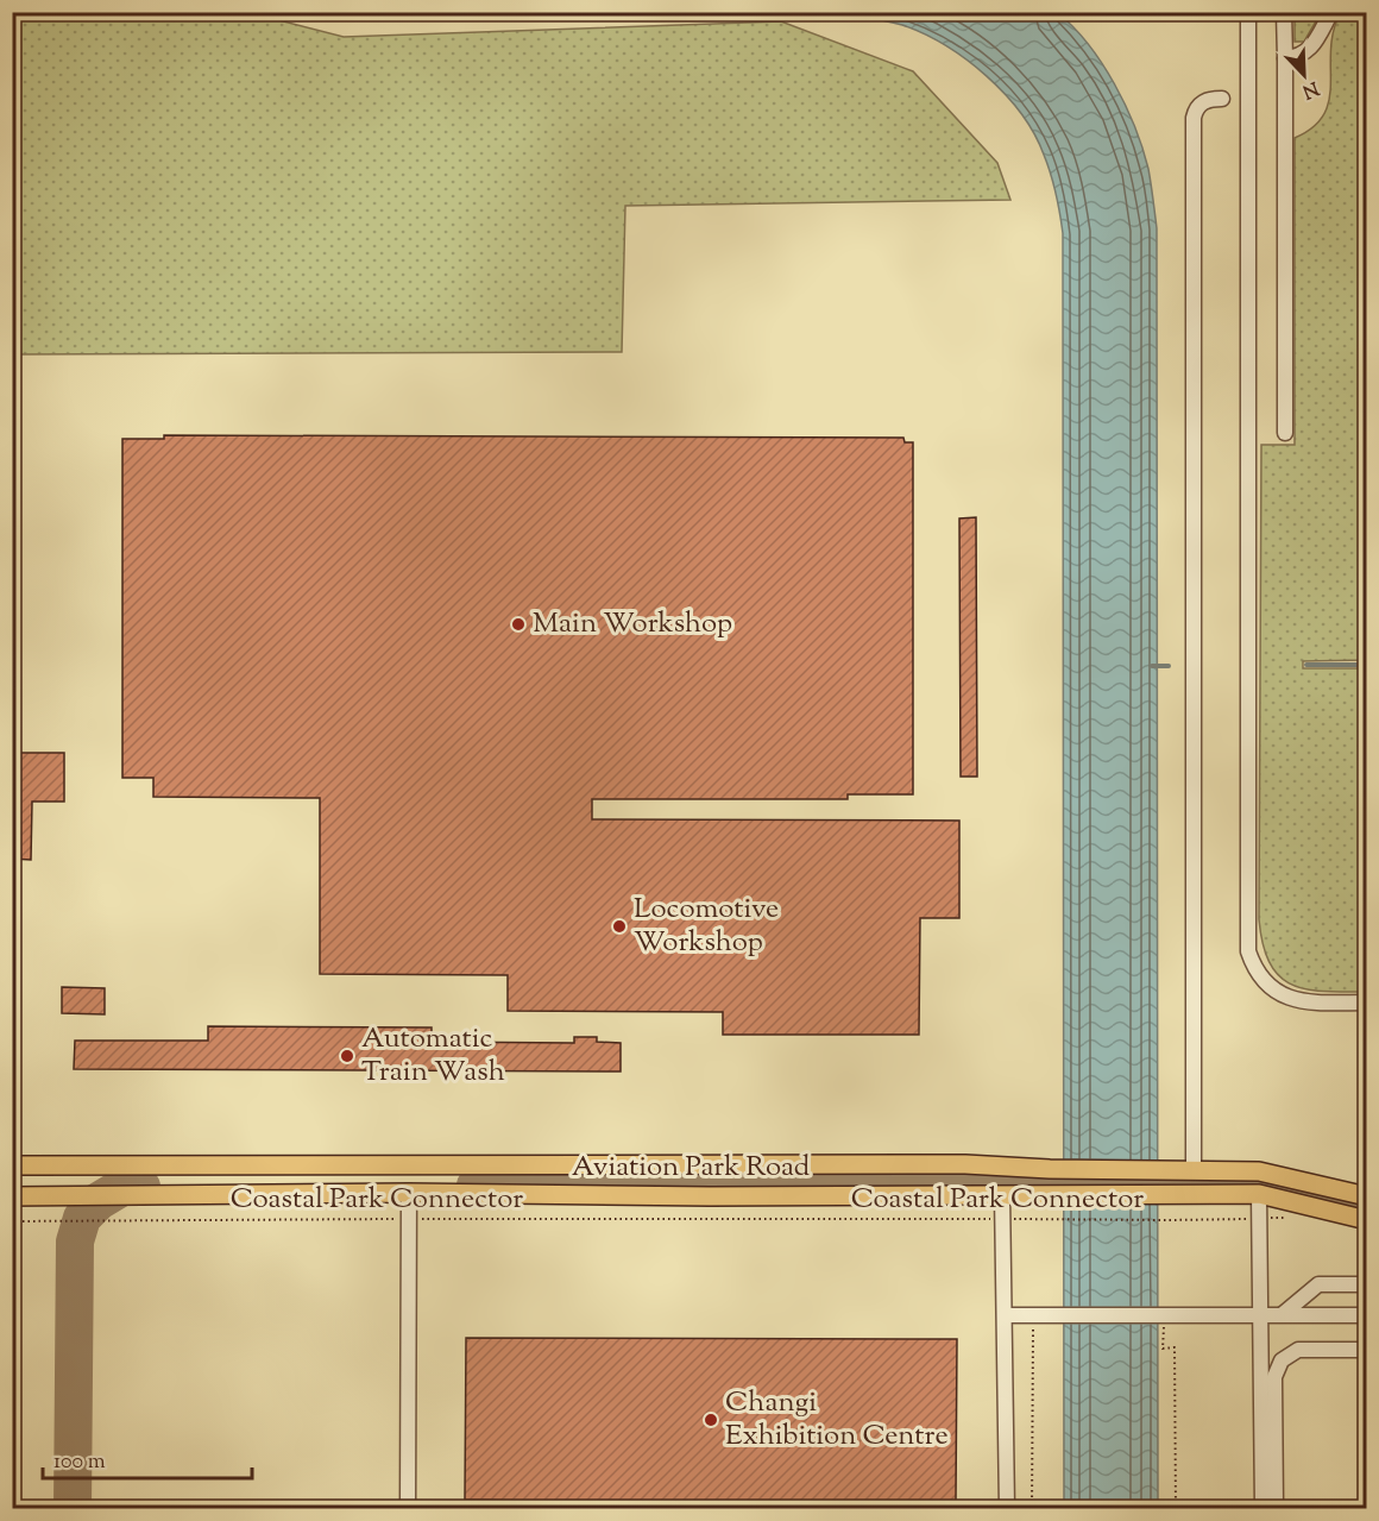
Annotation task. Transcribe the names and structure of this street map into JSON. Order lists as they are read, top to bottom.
{
  "streets": {
    "main road": ["Aviation Park Road"],
    "path": ["Coastal Park Connector"]
  },
  "places": [
    "Main Workshop",
    "Locomotive Workshop",
    "Automatic Train Wash",
    "Changi Exhibition Centre"
  ],
  "scale_bar": "100 m",
  "north": "bottom right"
}
